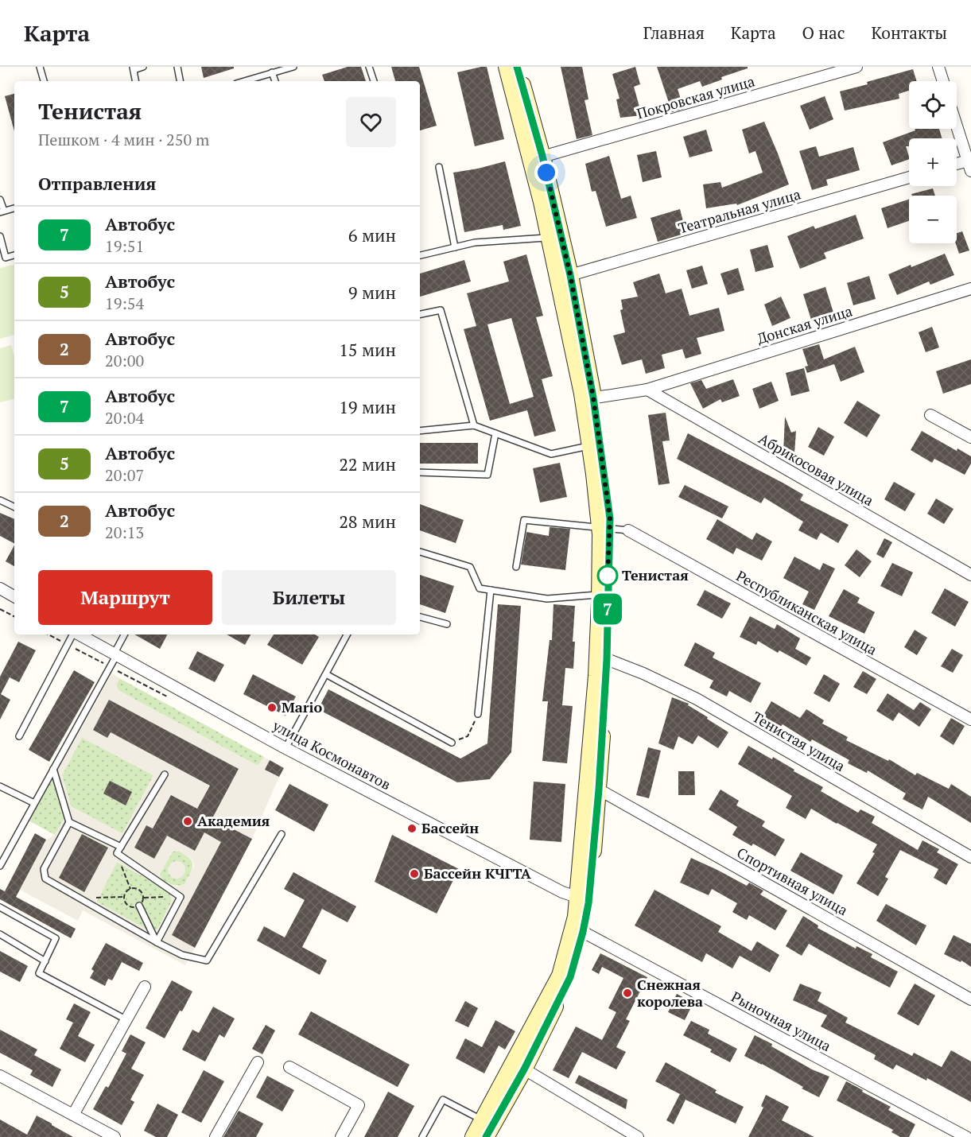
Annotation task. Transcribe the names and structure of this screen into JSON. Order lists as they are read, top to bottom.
{
  "streets": {
    "street": [
      "Покровская улица",
      "Театральная улица",
      "Донская улица",
      "Абрикосовая улица",
      "Республиканская улица",
      "Тенистая улица",
      "улица Космонавтов",
      "Спортивная улица",
      "Рыночная улица"
    ]
  },
  "crossings": [
    ["Донская улица", "Абрикосовая улица"]
  ],
  "places": [
    "Тенистая",
    "Mario",
    "Академия",
    "Бассейн",
    "Бассейн КЧГТА",
    "Снежная королева"
  ],
  "lines": ["bus line 7"],
  "page": {
    "header": "Карта",
    "nav": [
      "Главная",
      "Карта",
      "О нас",
      "Контакты"
    ],
    "on_map": "7",
    "map_buttons": ["+", "−"],
    "heading": [
      ["Тенистая", "Пешком · 4 мин · 250 m"],
      "Отправления"
    ],
    "list": [
      {
        "mark": "7",
        "name": "Автобус",
        "note": "19:51",
        "value": "6 мин"
      },
      {
        "mark": "5",
        "name": "Автобус",
        "note": "19:54",
        "value": "9 мин"
      },
      {
        "mark": "2",
        "name": "Автобус",
        "note": "20:00",
        "value": "15 мин"
      },
      {
        "mark": "7",
        "name": "Автобус",
        "note": "20:04",
        "value": "19 мин"
      },
      {
        "mark": "5",
        "name": "Автобус",
        "note": "20:07",
        "value": "22 мин"
      },
      {
        "mark": "2",
        "name": "Автобус",
        "note": "20:13",
        "value": "28 мин"
      }
    ],
    "buttons": ["Маршрут", "Билеты"]
  }
}
